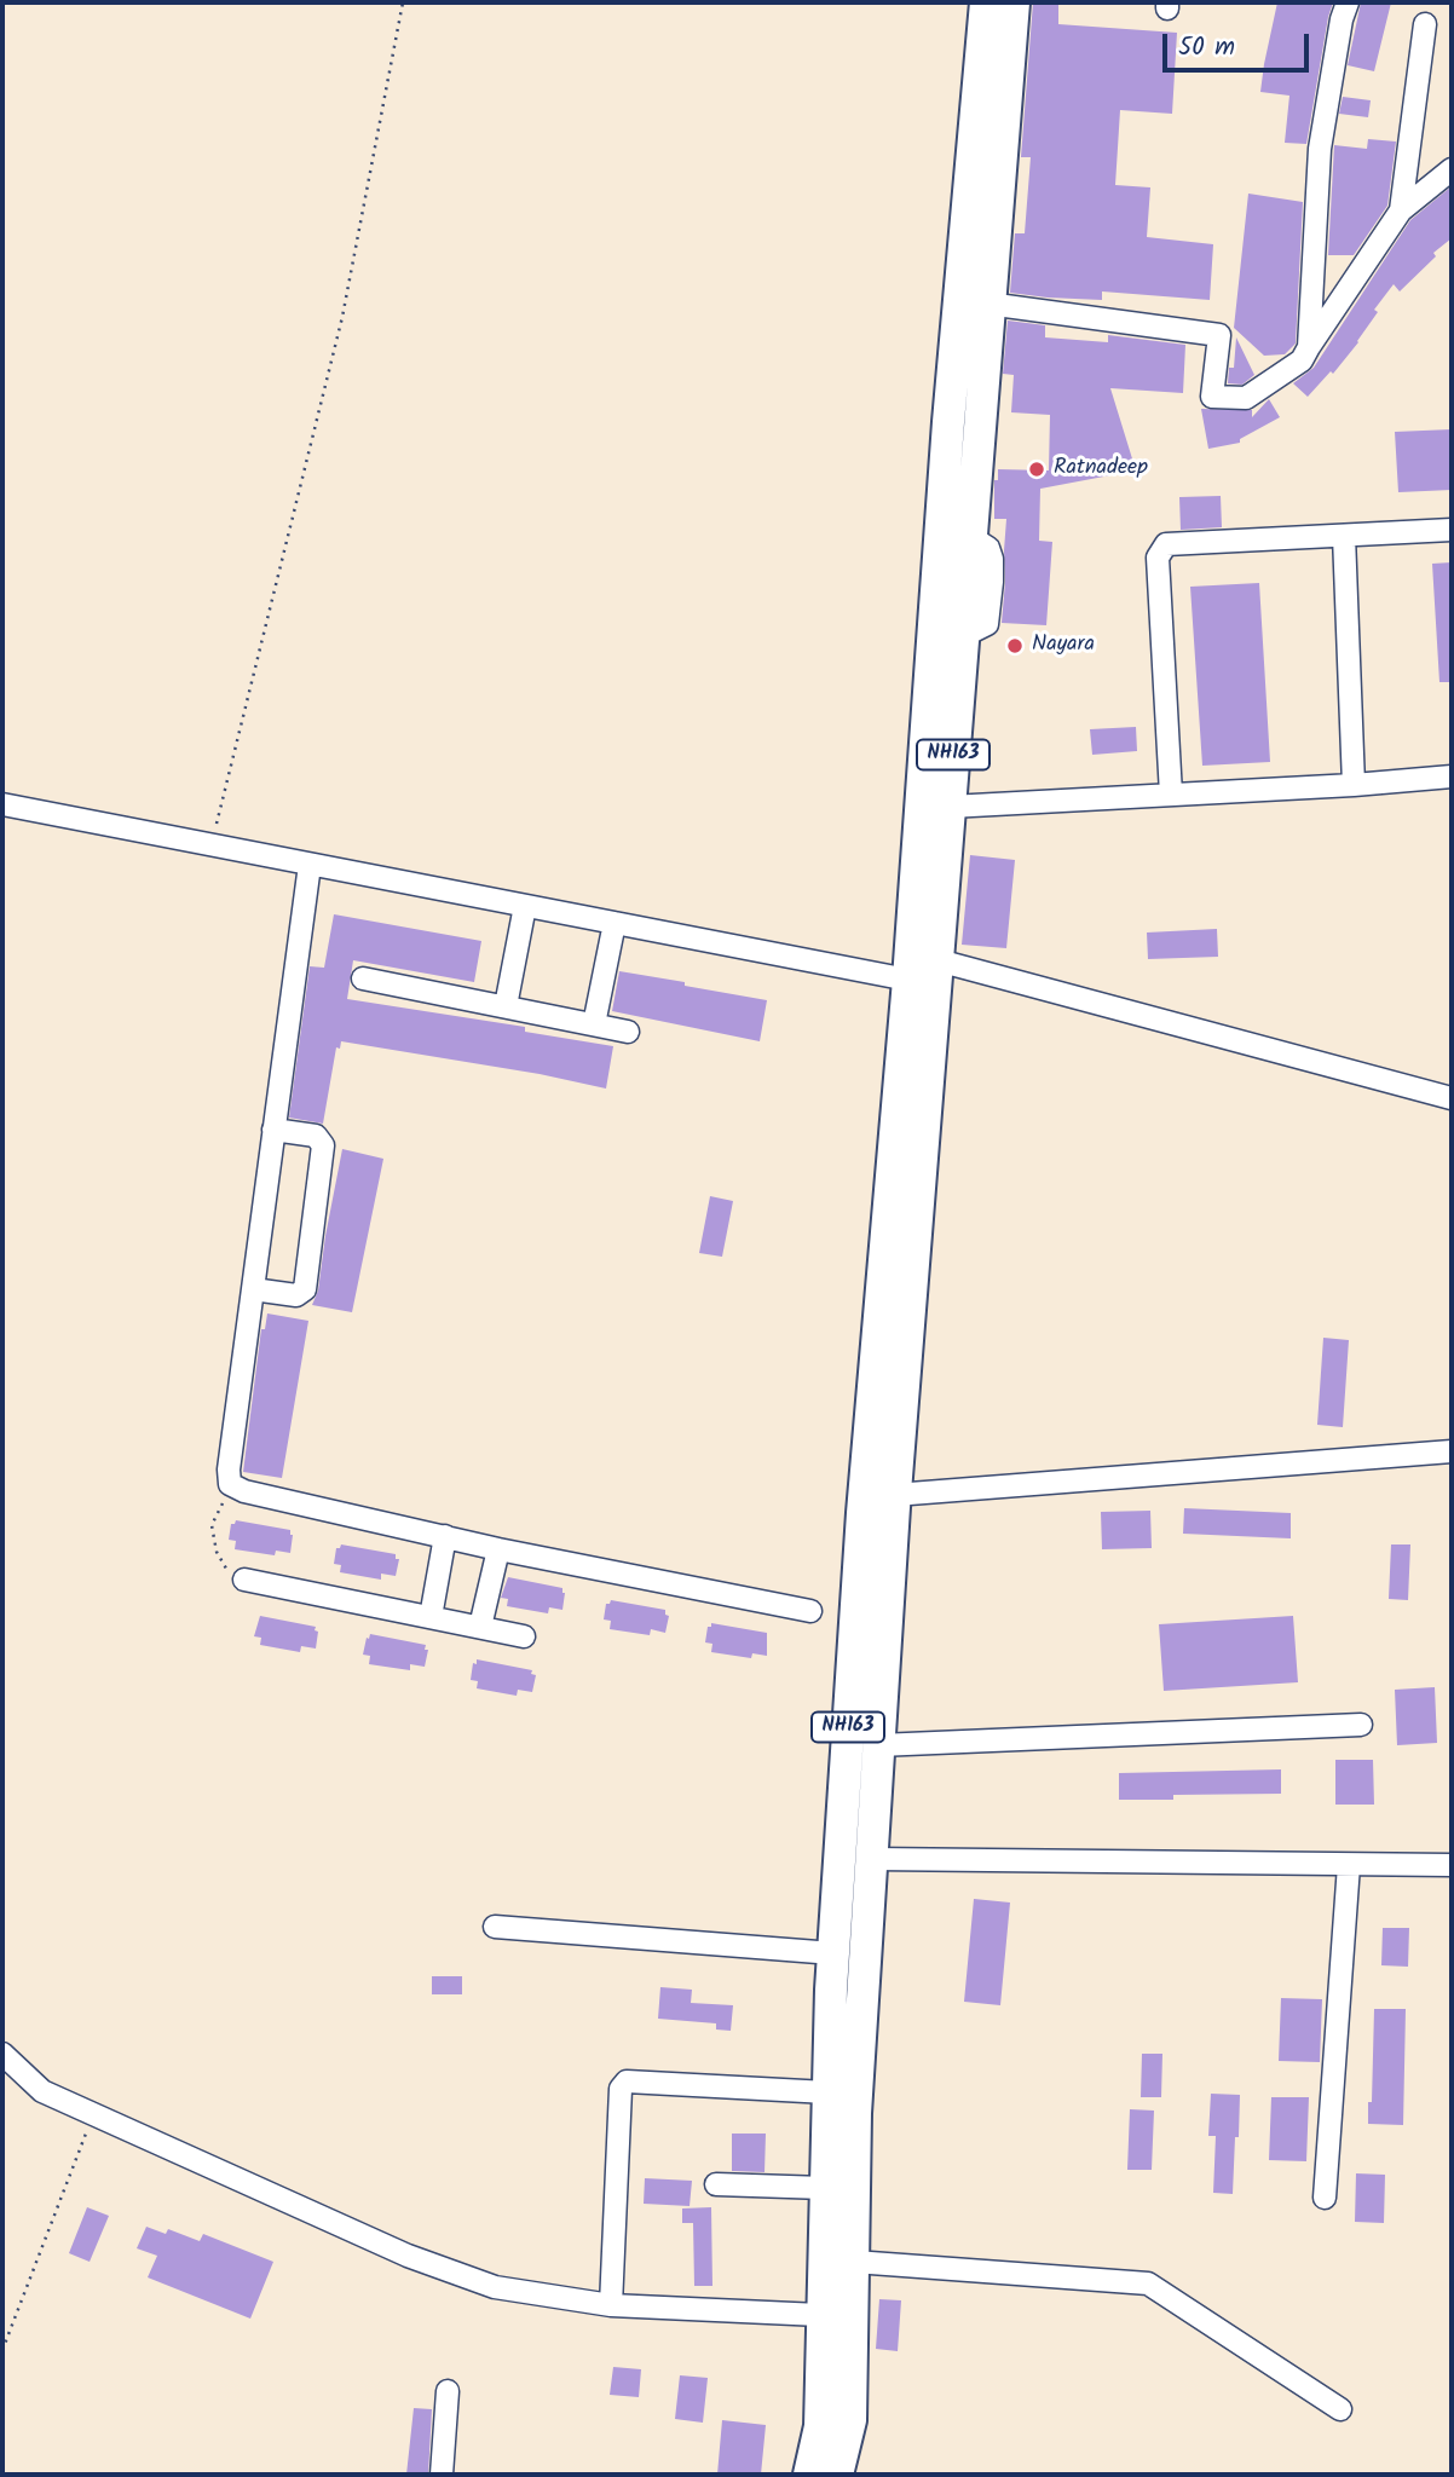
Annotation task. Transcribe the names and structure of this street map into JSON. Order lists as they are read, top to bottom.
{
  "streets": {
    "highway": ["NH163"]
  },
  "places": ["Ratnadeep", "Nayara"],
  "scale_bar": "50 m"
}
